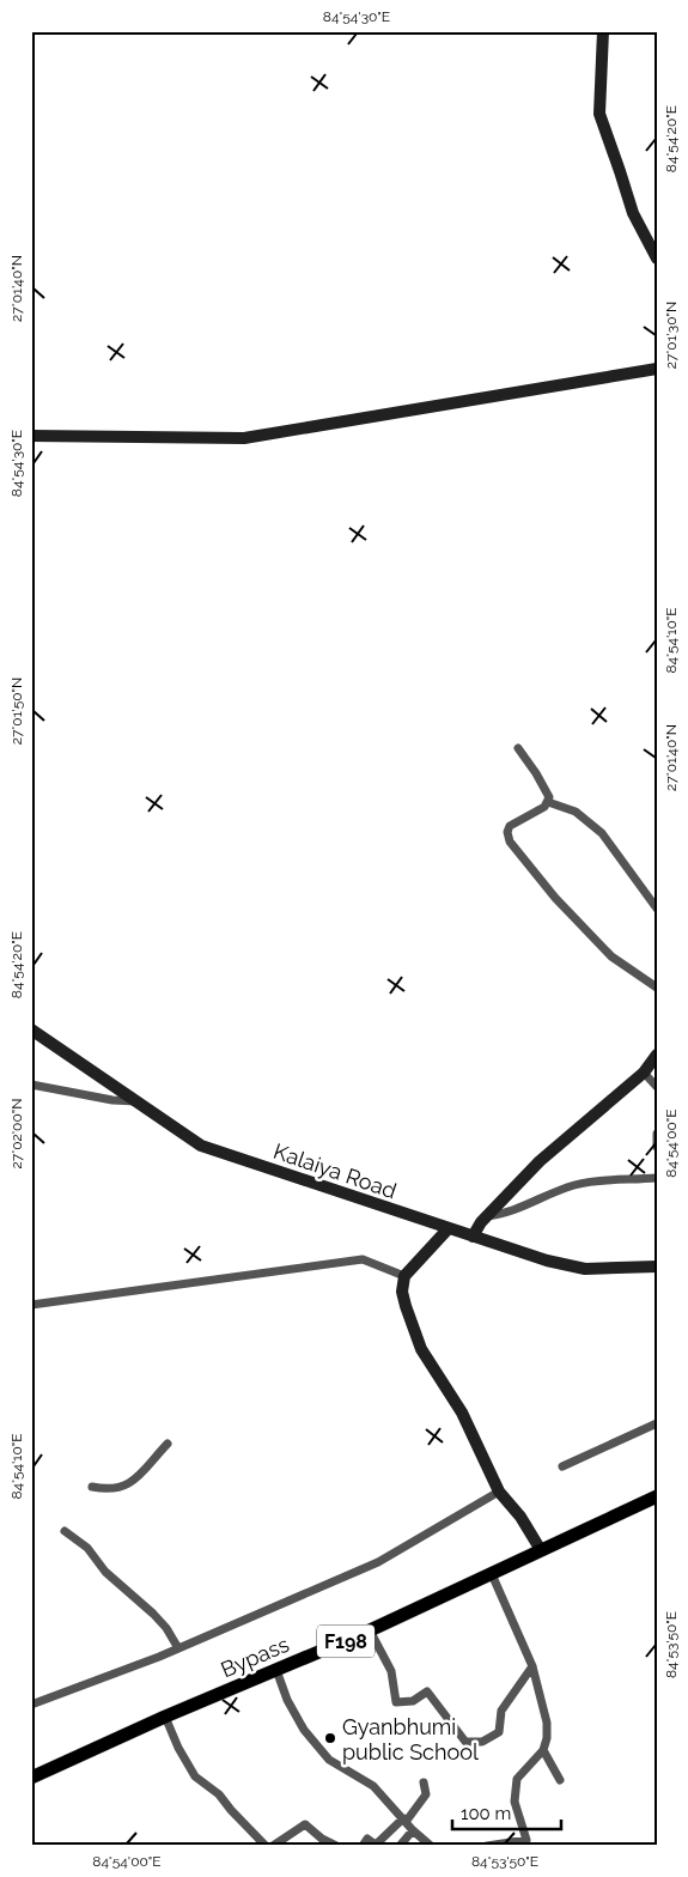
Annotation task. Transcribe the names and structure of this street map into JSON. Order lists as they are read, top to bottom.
{
  "streets": {
    "main road": ["F198", "Bypass"],
    "street": ["Kalaiya Road"]
  },
  "places": ["Gyanbhumi public School"],
  "scale_bar": "100 m",
  "coordinates": [
    "84°54'30\"E",
    "84°54'20\"E",
    "27°01'40\"N",
    "27°01'30\"N",
    "84°54'10\"E",
    "27°01'50\"N",
    "27°02'00\"N",
    "84°54'00\"E",
    "84°53'50\"E"
  ]
}
